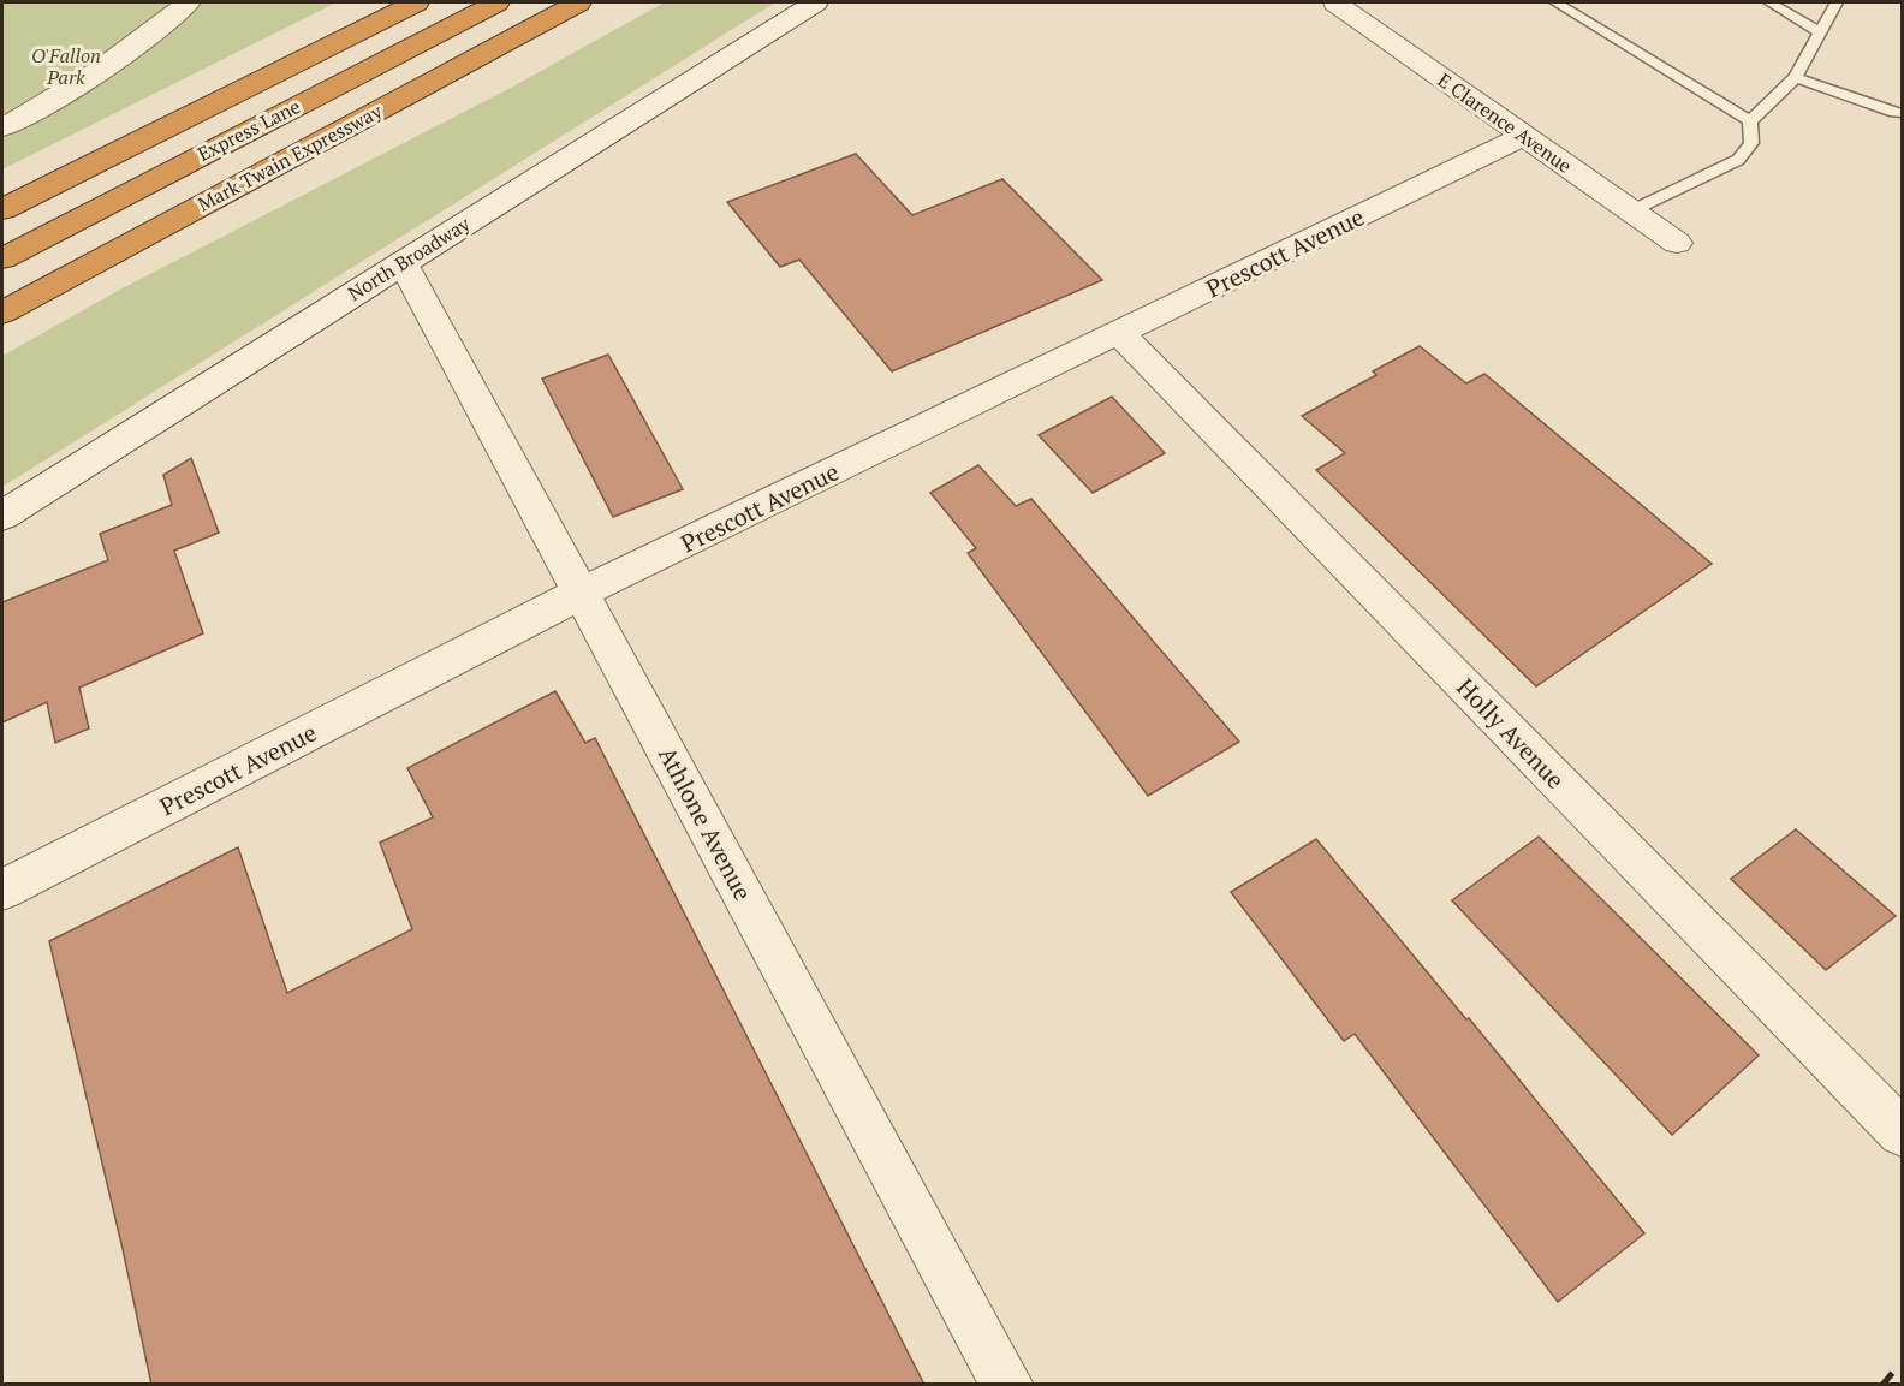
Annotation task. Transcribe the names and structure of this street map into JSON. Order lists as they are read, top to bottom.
{
  "streets": {
    "highway": ["Express Lane", "Mark Twain Expressway"],
    "street": [
      "E Clarence Avenue",
      "Prescott Avenue",
      "North Broadway",
      "Holly Avenue",
      "Athlone Avenue"
    ]
  },
  "crossings": [
    ["E Clarence Avenue", "Prescott Avenue"],
    ["Prescott Avenue", "Holly Avenue"],
    ["Prescott Avenue", "Athlone Avenue"],
    ["North Broadway", "Athlone Avenue"]
  ],
  "parks": ["O'Fallon Park"]
}
